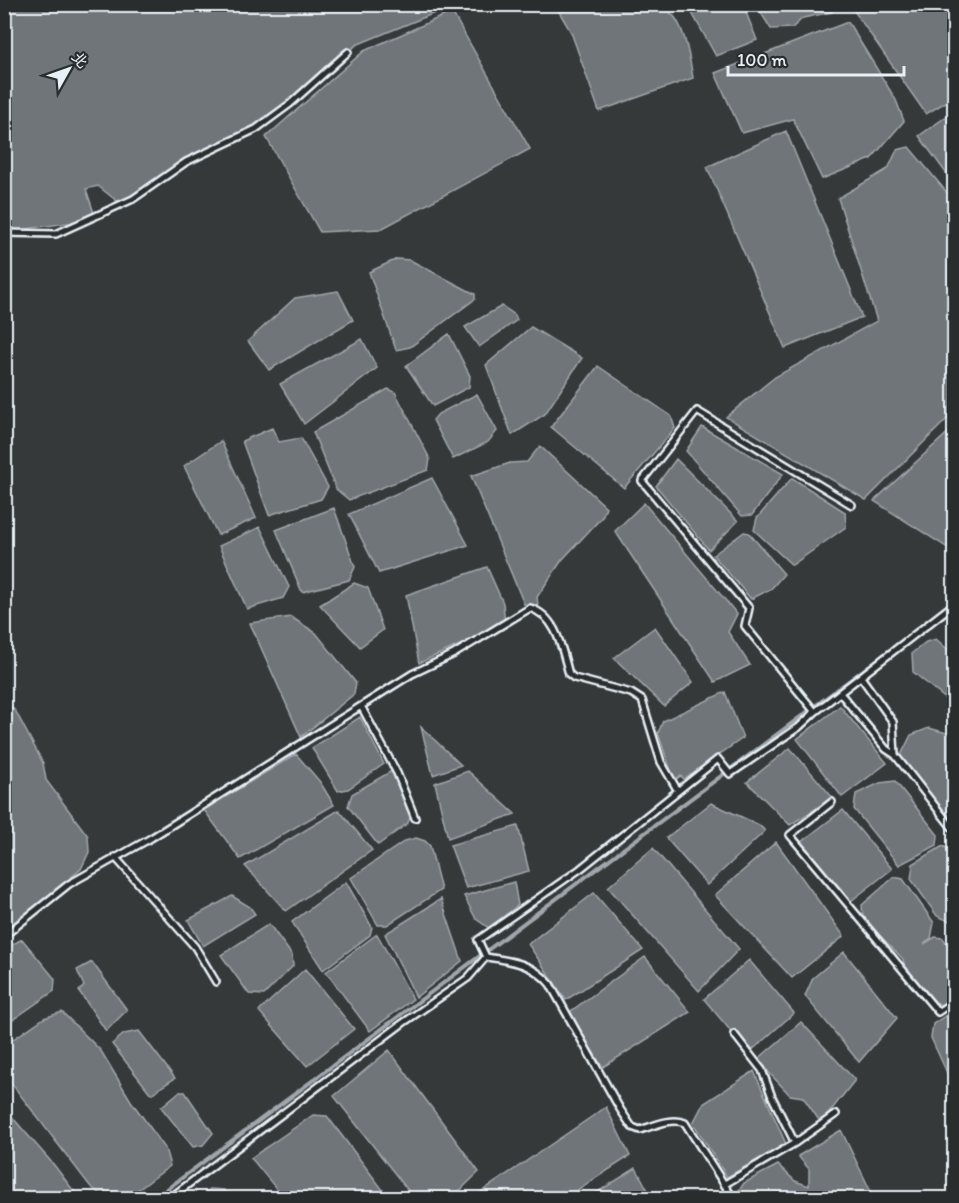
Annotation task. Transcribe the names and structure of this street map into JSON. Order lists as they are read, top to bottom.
{
  "scale_bar": "100 m",
  "north": "top right"
}
